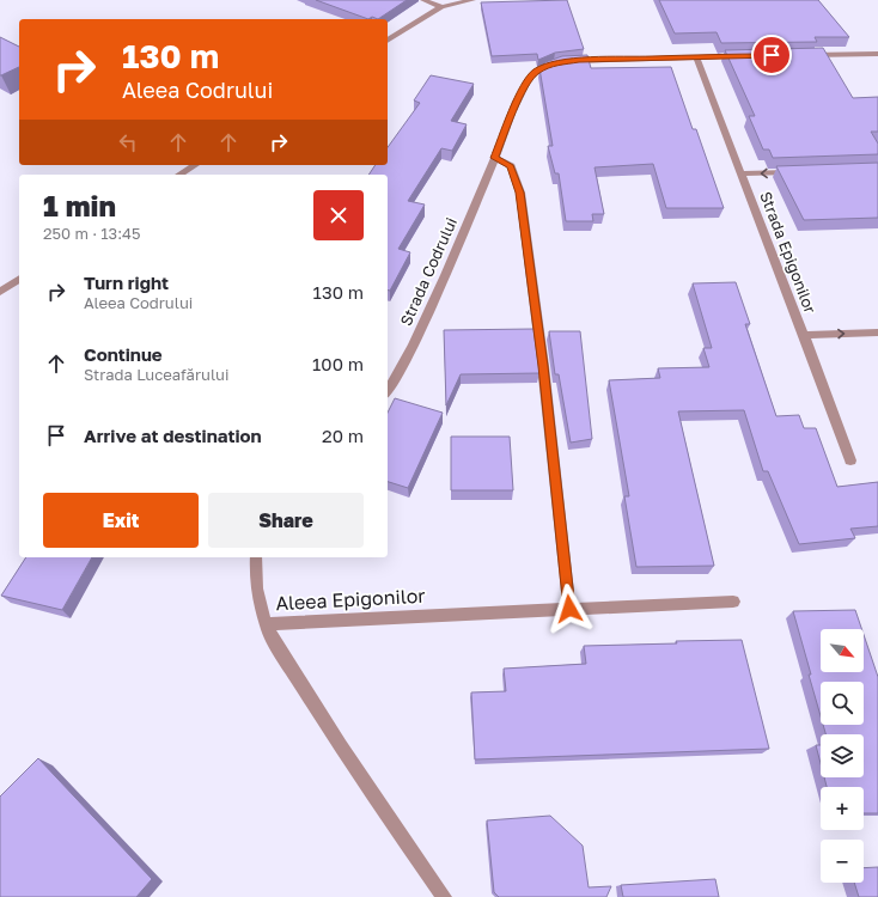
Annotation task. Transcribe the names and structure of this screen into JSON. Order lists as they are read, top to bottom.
{
  "streets": {
    "street": ["Strada Epigonilor", "Strada Codrului", "Aleea Epigonilor"]
  },
  "crossings": [
    ["Strada Epigonilor", "Strada Codrului"]
  ],
  "north": "bottom right",
  "page": {
    "turn": ["130 m", "Aleea Codrului"],
    "heading": ["1 min", "250 m · 13:45"],
    "list": [
      {
        "name": "Turn right",
        "note": "Aleea Codrului",
        "value": "130 m"
      },
      {
        "name": "Continue",
        "note": "Strada Luceafărului",
        "value": "100 m"
      },
      {
        "name": "Arrive at destination",
        "value": "20 m"
      }
    ],
    "buttons": ["Exit", "Share"],
    "map_buttons": ["+", "−"]
  }
}
